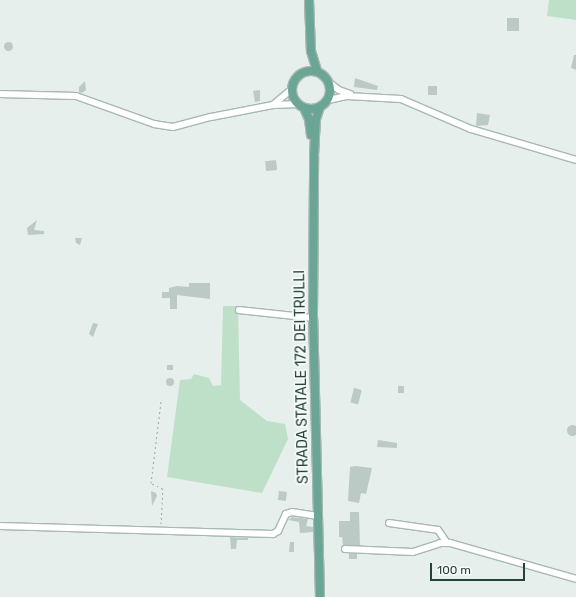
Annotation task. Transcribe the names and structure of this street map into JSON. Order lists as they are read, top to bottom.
{
  "streets": {
    "main road": ["STRADA STATALE 172 DEI TRULLI"]
  },
  "scale_bar": "100 m"
}
